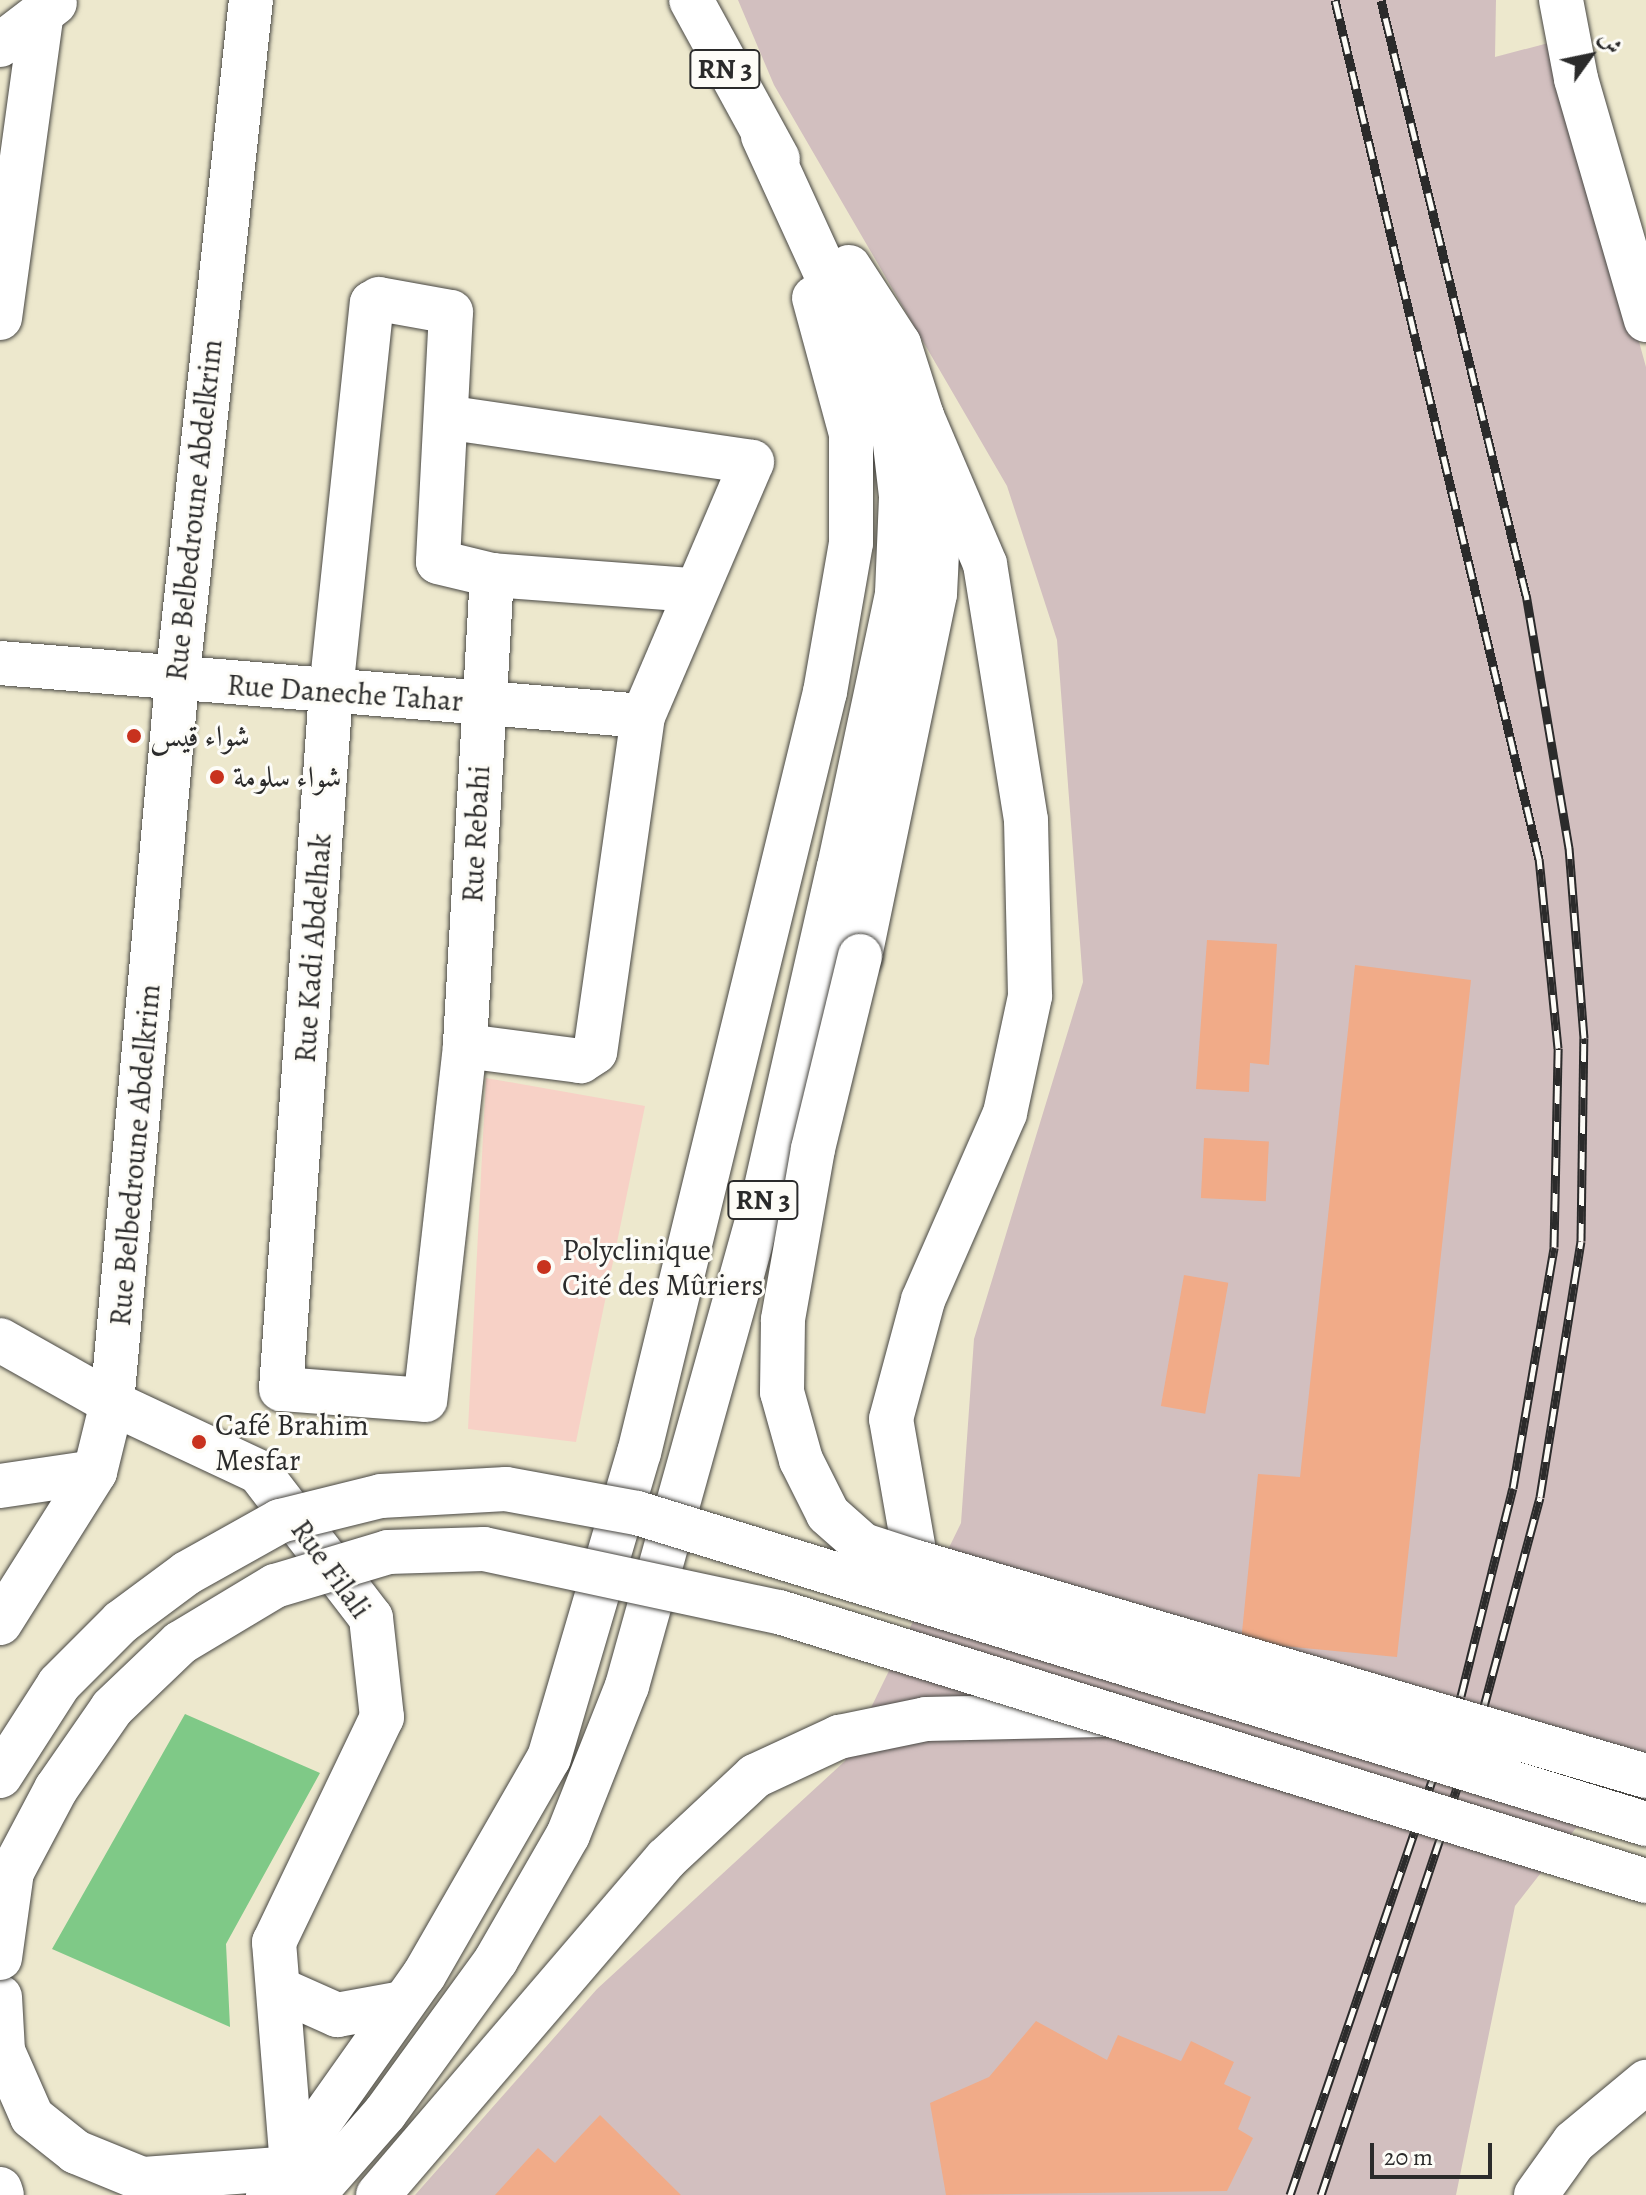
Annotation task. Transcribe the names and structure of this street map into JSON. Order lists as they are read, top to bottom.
{
  "streets": {
    "main road": [
      "RN 3",
      "Rue Belbedroune Abdelkrim",
      "Rue Daneche Tahar",
      "Rue Rebahi",
      "Rue Kadi Abdelhak",
      "Rue Filali"
    ]
  },
  "crossings": [
    ["RN 3", "Rue Filali"],
    ["Rue Belbedroune Abdelkrim", "Rue Daneche Tahar"],
    ["Rue Belbedroune Abdelkrim", "Rue Filali"],
    ["Rue Daneche Tahar", "Rue Rebahi"],
    ["Rue Daneche Tahar", "Rue Kadi Abdelhak"],
    ["Rue Rebahi", "Rue Kadi Abdelhak"]
  ],
  "places": [
    "شواء قيس",
    "شواء سلومة",
    "Polyclinique Cité des Mûriers",
    "Café Brahim Mesfar"
  ],
  "scale_bar": "20 m",
  "north": "top right"
}
